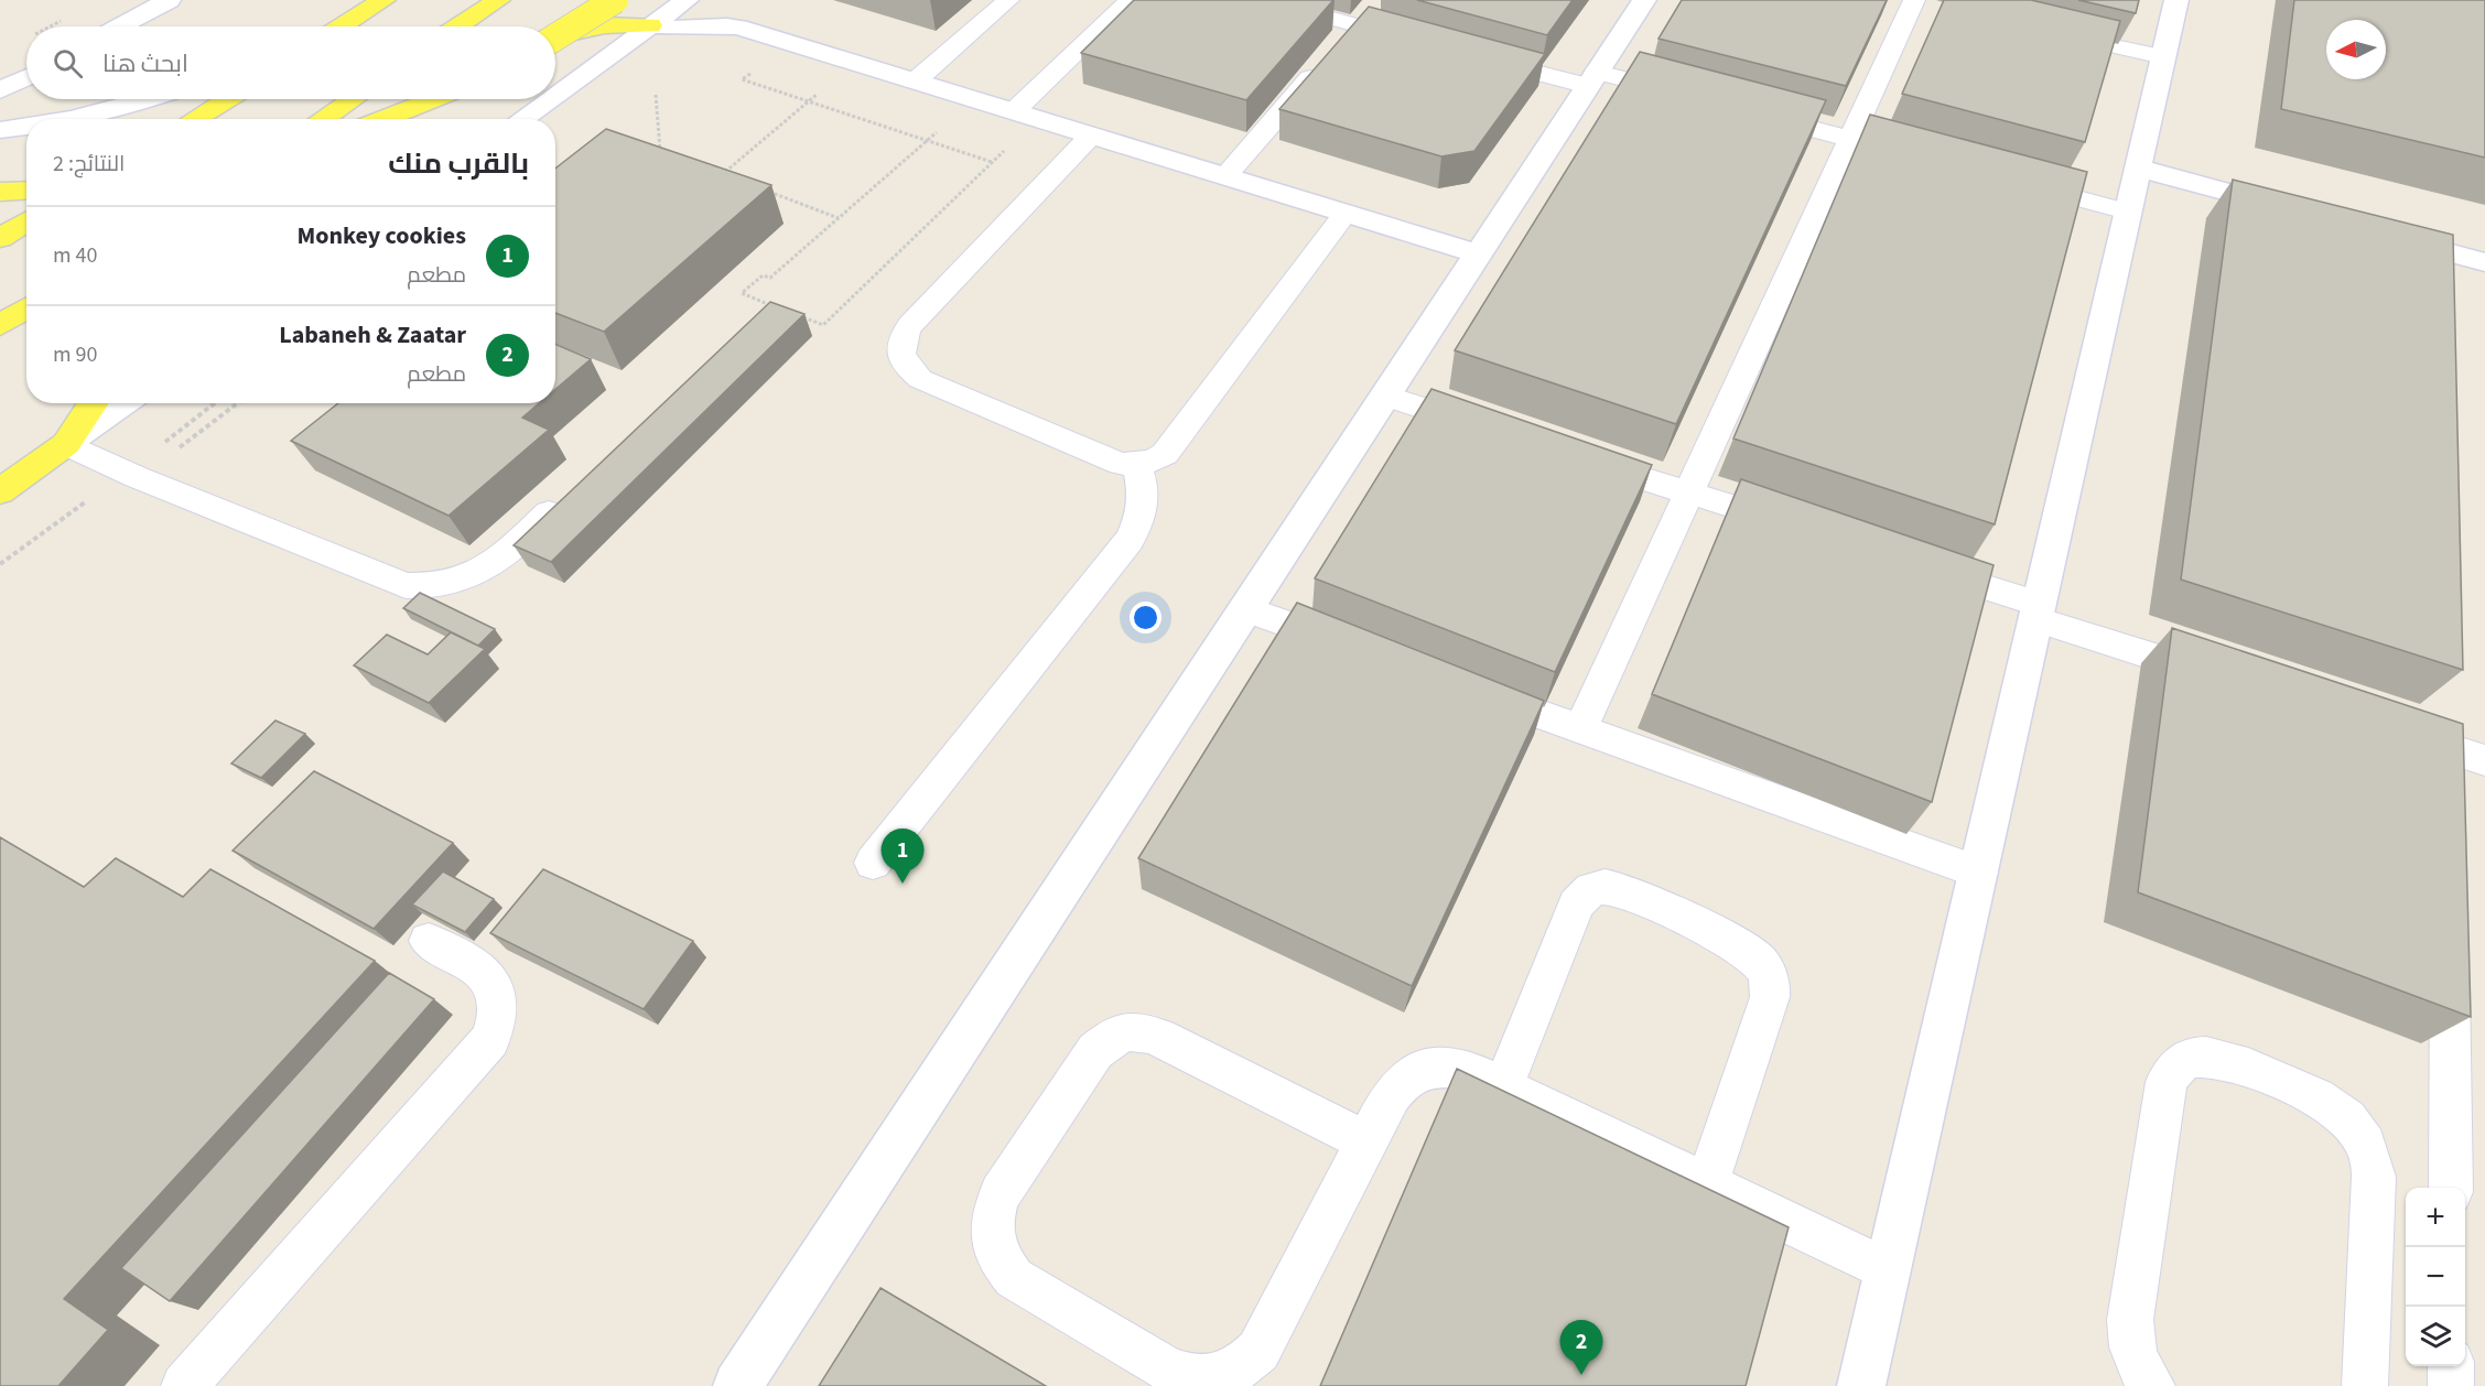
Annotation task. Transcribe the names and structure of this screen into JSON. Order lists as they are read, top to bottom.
{
  "north": "left",
  "page": {
    "search": "ابحث هنا",
    "heading": ["بالقرب منك", "النتائج: 2"],
    "list": [
      {
        "mark": "1",
        "name": "Monkey cookies",
        "note": "مطعم",
        "value": "40 m"
      },
      {
        "mark": "2",
        "name": "Labaneh & Zaatar",
        "note": "مطعم",
        "value": "90 m"
      }
    ],
    "pins": ["1", "2"],
    "map_buttons": ["+", "−"]
  }
}
